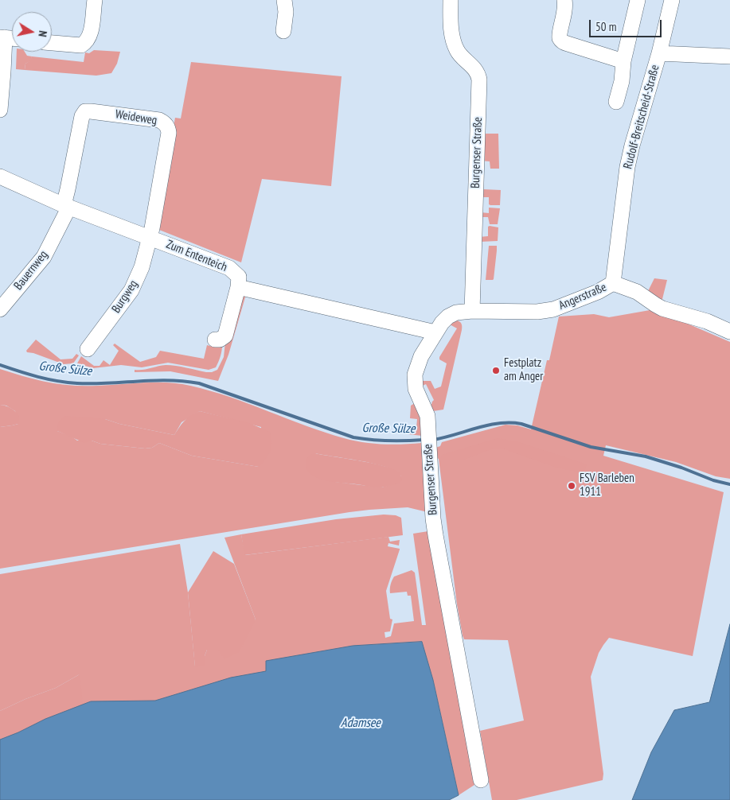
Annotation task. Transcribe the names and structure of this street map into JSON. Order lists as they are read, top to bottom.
{
  "streets": {
    "street": [
      "Rudolf-Breitscheid-Straße",
      "Weideweg",
      "Burgenser Straße",
      "Zum Ententeich",
      "Bauernweg",
      "Burgweg",
      "Angerstraße"
    ]
  },
  "crossings": [
    ["Rudolf-Breitscheid-Straße", "Angerstraße"],
    ["Weideweg", "Zum Ententeich"],
    ["Weideweg", "Bauernweg"],
    ["Weideweg", "Burgweg"],
    ["Burgenser Straße", "Angerstraße"],
    ["Zum Ententeich", "Bauernweg"],
    ["Zum Ententeich", "Burgweg"]
  ],
  "water": ["Große Sülze", "Adamsee"],
  "places": ["Festplatz am Anger", "FSV Barleben 1911"],
  "scale_bar": "50 m",
  "north": "right"
}
